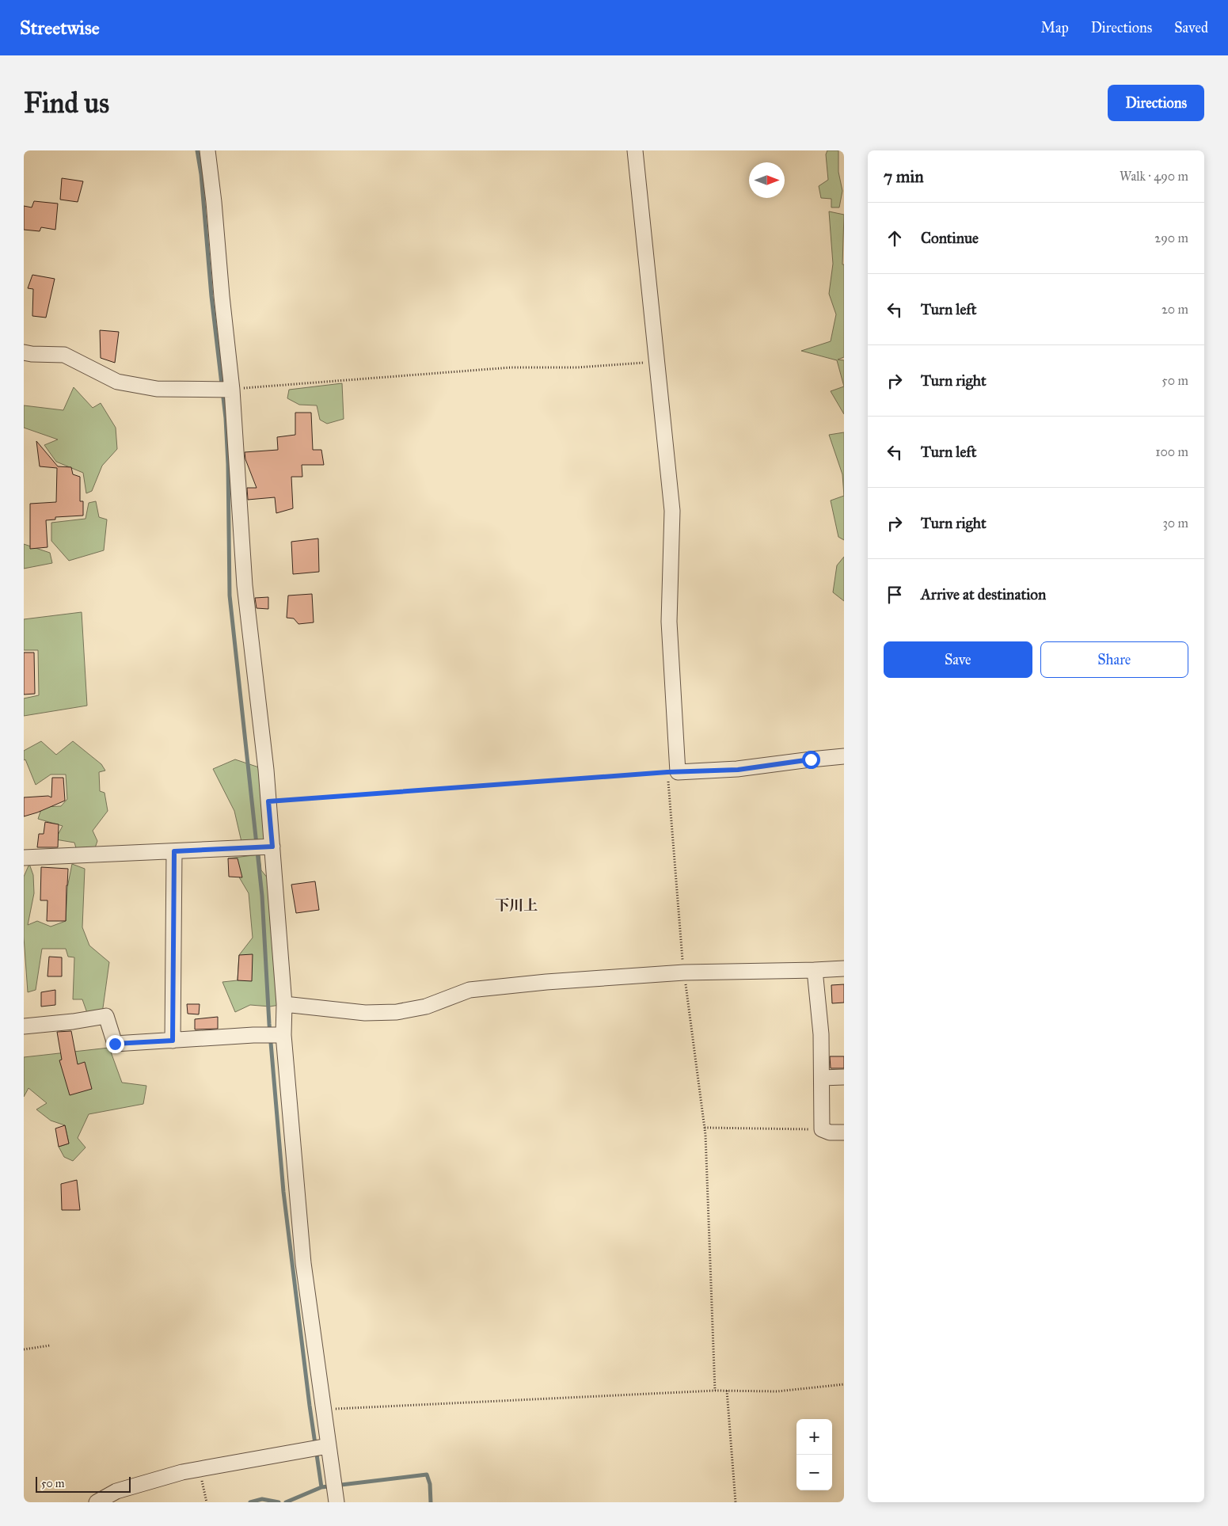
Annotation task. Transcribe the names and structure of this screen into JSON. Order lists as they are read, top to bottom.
{
  "districts": ["下川上"],
  "scale_bar": "50 m",
  "north": "right",
  "page": {
    "header": "Streetwise",
    "nav": ["Map", "Directions", "Saved"],
    "buttons": [
      "Directions",
      ["Save", "Share"]
    ],
    "title": "Find us",
    "heading": ["7 min", "Walk · 490 m"],
    "list": [
      ["Continue", "290 m"],
      ["Turn left", "20 m"],
      ["Turn right", "50 m"],
      ["Turn left", "100 m"],
      ["Turn right", "30 m"],
      "Arrive at destination"
    ],
    "map_buttons": ["+", "−"],
    "scale": "50 m"
  }
}
